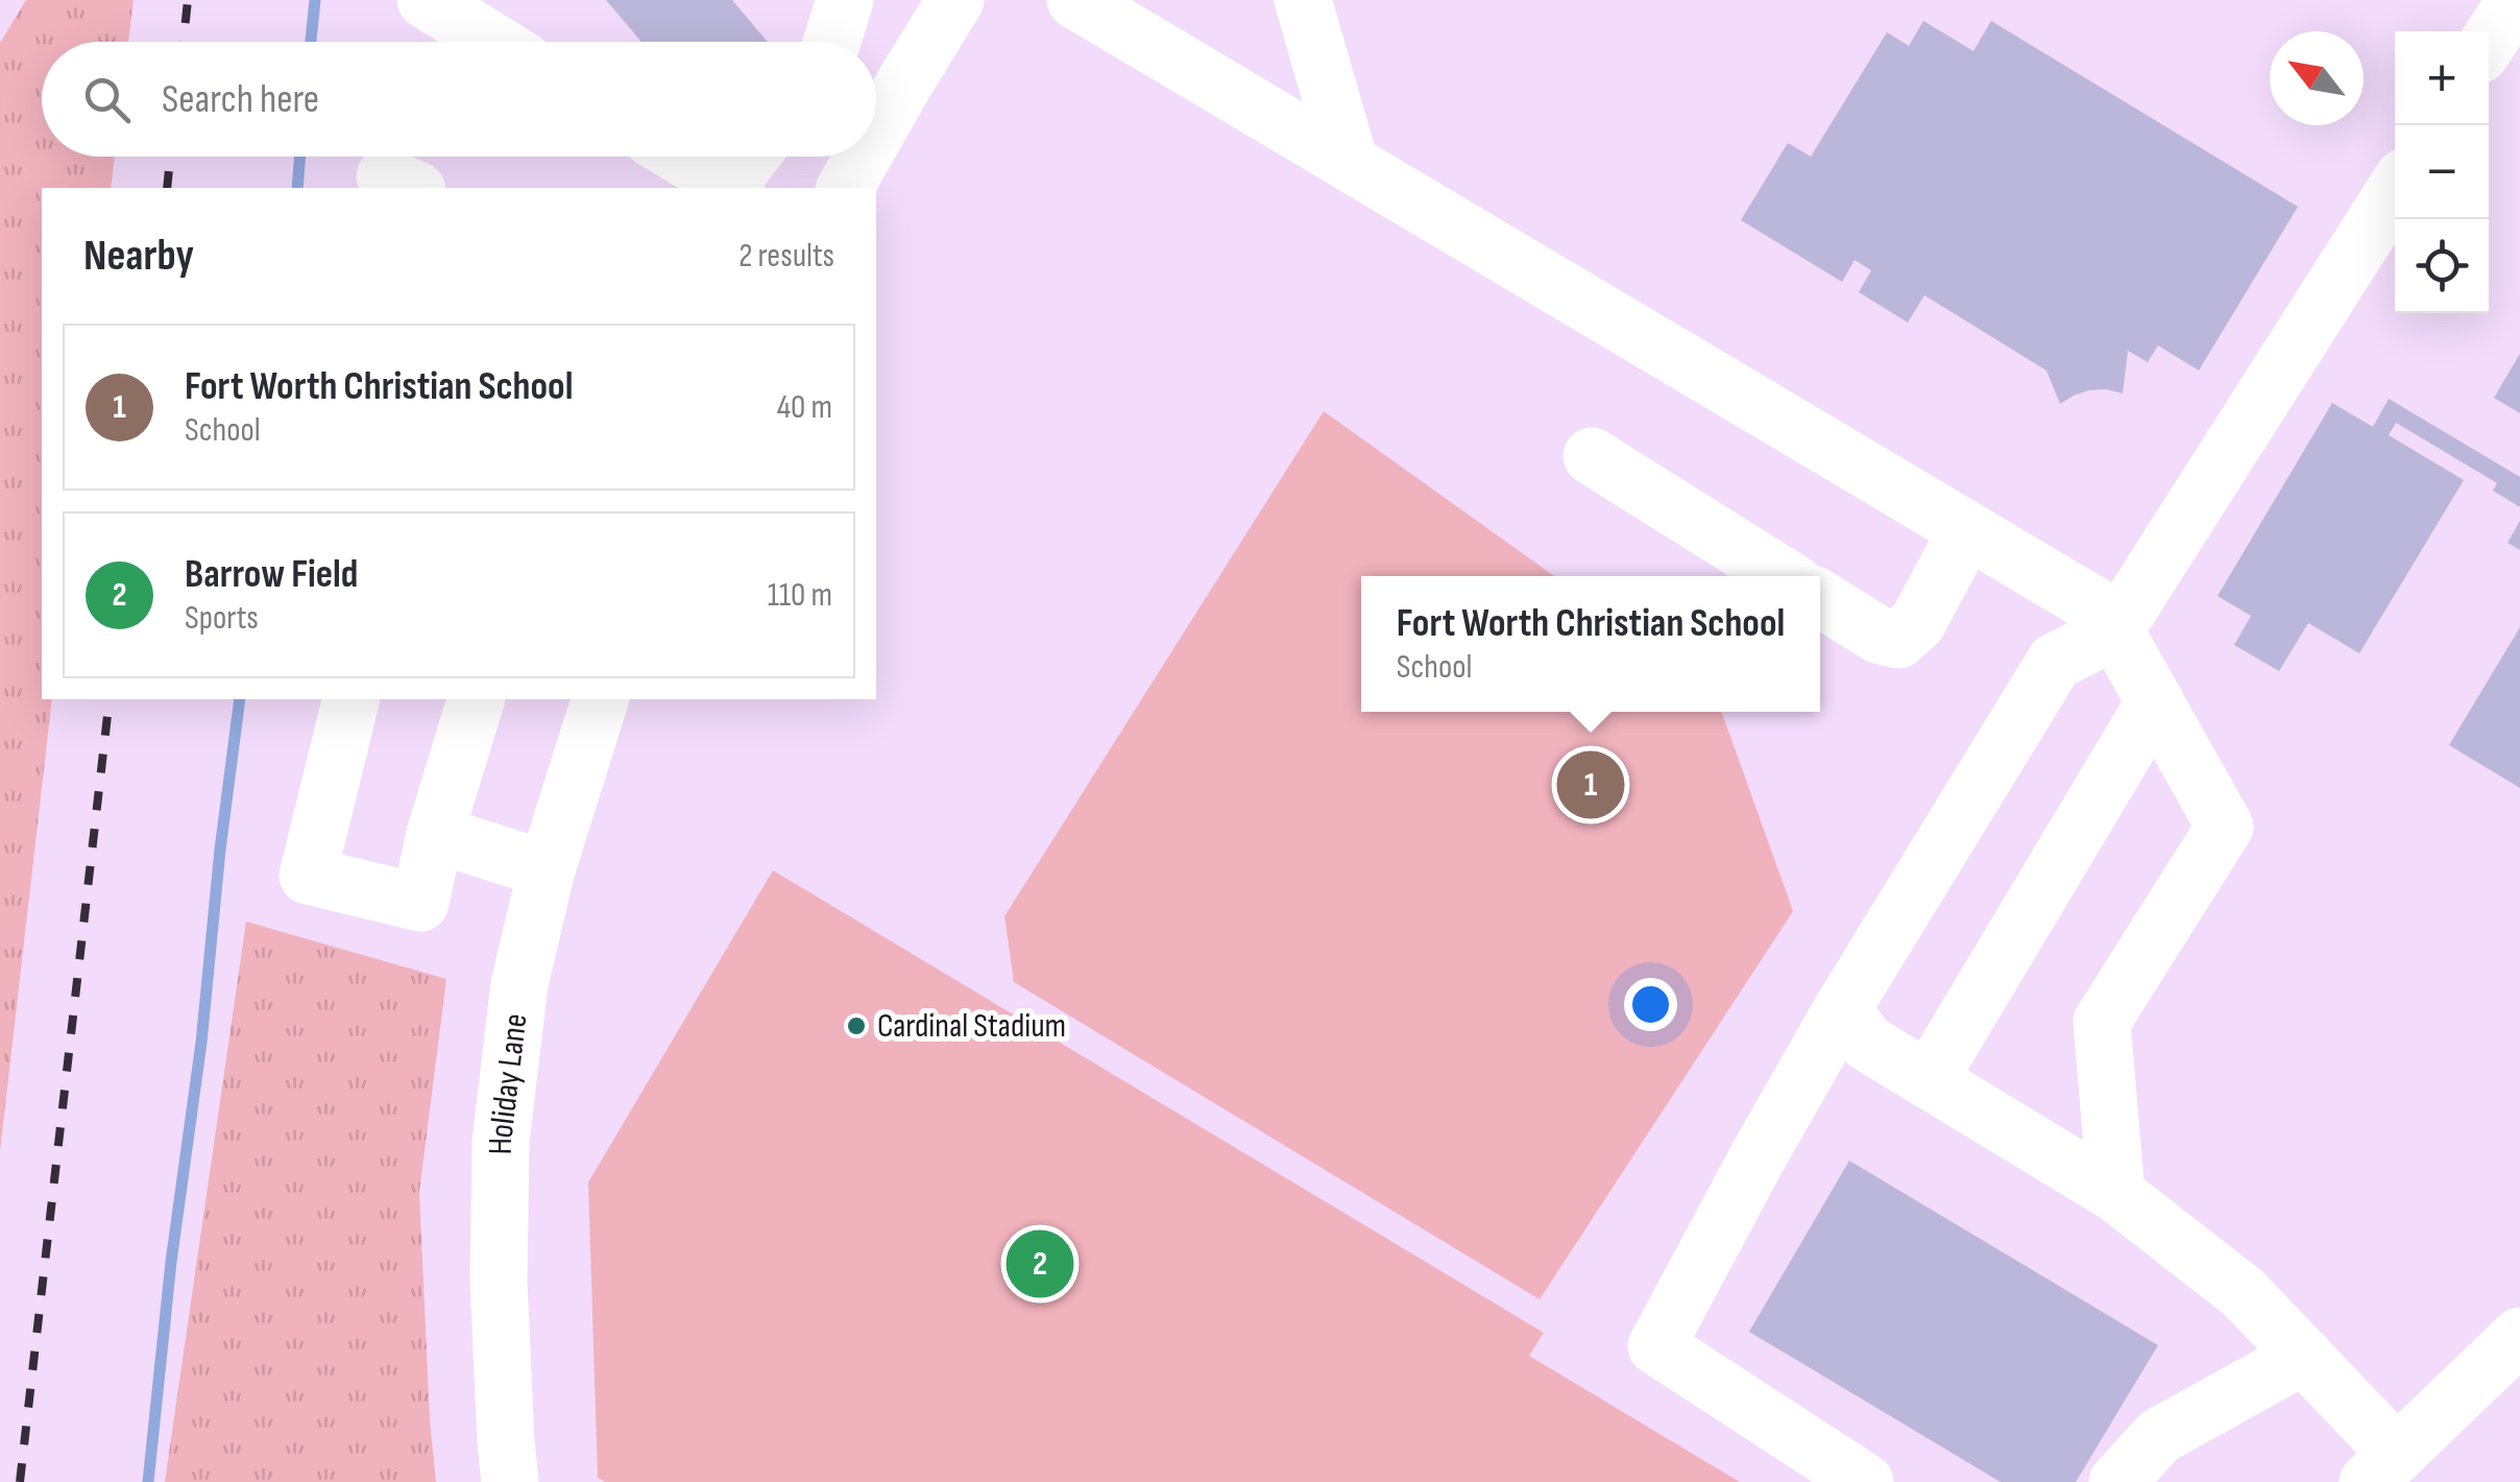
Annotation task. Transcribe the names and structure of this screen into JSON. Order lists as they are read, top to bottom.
{
  "streets": {
    "street": ["Holiday Lane"]
  },
  "places": ["Cardinal Stadium"],
  "north": "top left",
  "page": {
    "map_buttons": ["+", "−"],
    "search": "Search here",
    "heading": ["Nearby", "2 results"],
    "list": [
      {
        "mark": "1",
        "name": "Fort Worth Christian School",
        "note": "School",
        "value": "40 m"
      },
      {
        "mark": "2",
        "name": "Barrow Field",
        "note": "Sports",
        "value": "110 m"
      }
    ],
    "popup": ["Fort Worth Christian School", "School"],
    "pins": ["1", "2"]
  }
}
